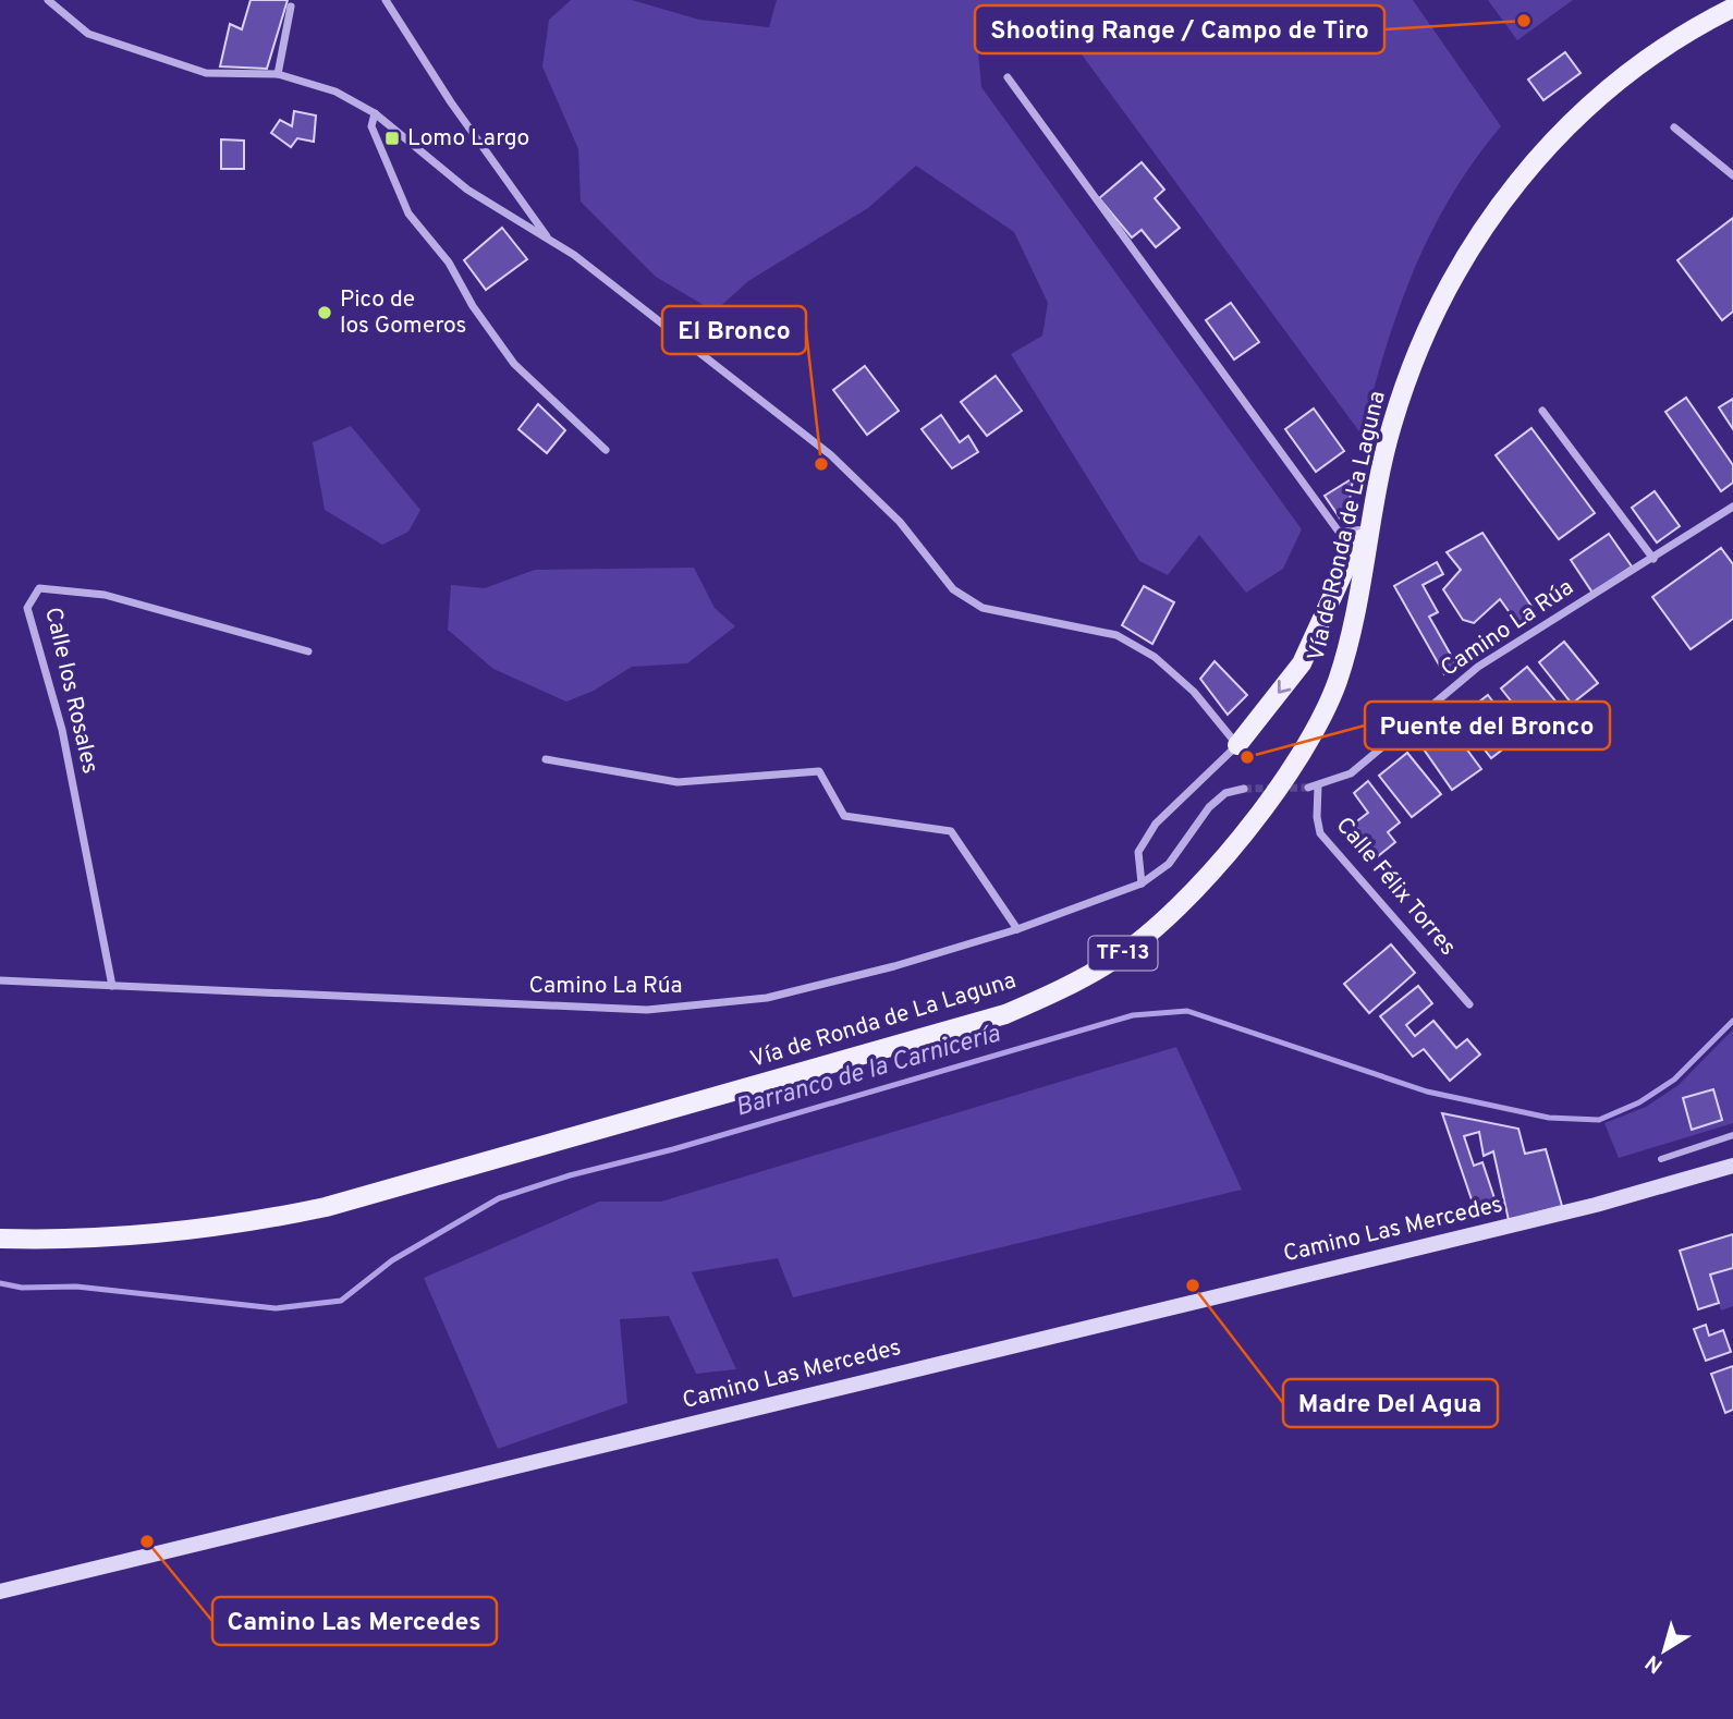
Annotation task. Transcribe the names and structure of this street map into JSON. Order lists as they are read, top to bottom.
{
  "streets": {
    "main road": ["Vía de Ronda de La Laguna", "TF-13", "Camino Las Mercedes"],
    "street": ["Camino La Rúa", "Calle los Rosales", "Calle Félix Torres"]
  },
  "crossings": [
    ["Camino La Rúa", "Calle los Rosales"],
    ["Camino La Rúa", "Calle Félix Torres"]
  ],
  "water": ["Barranco de la Carnicería"],
  "places": {
    "other": [
      "Shooting Range / Campo de Tiro",
      "Pico de los Gomeros",
      "El Bronco",
      "Puente del Bronco",
      "Madre Del Agua",
      "Camino Las Mercedes"
    ],
    "transit": ["Lomo Largo"]
  },
  "north": "bottom left"
}
